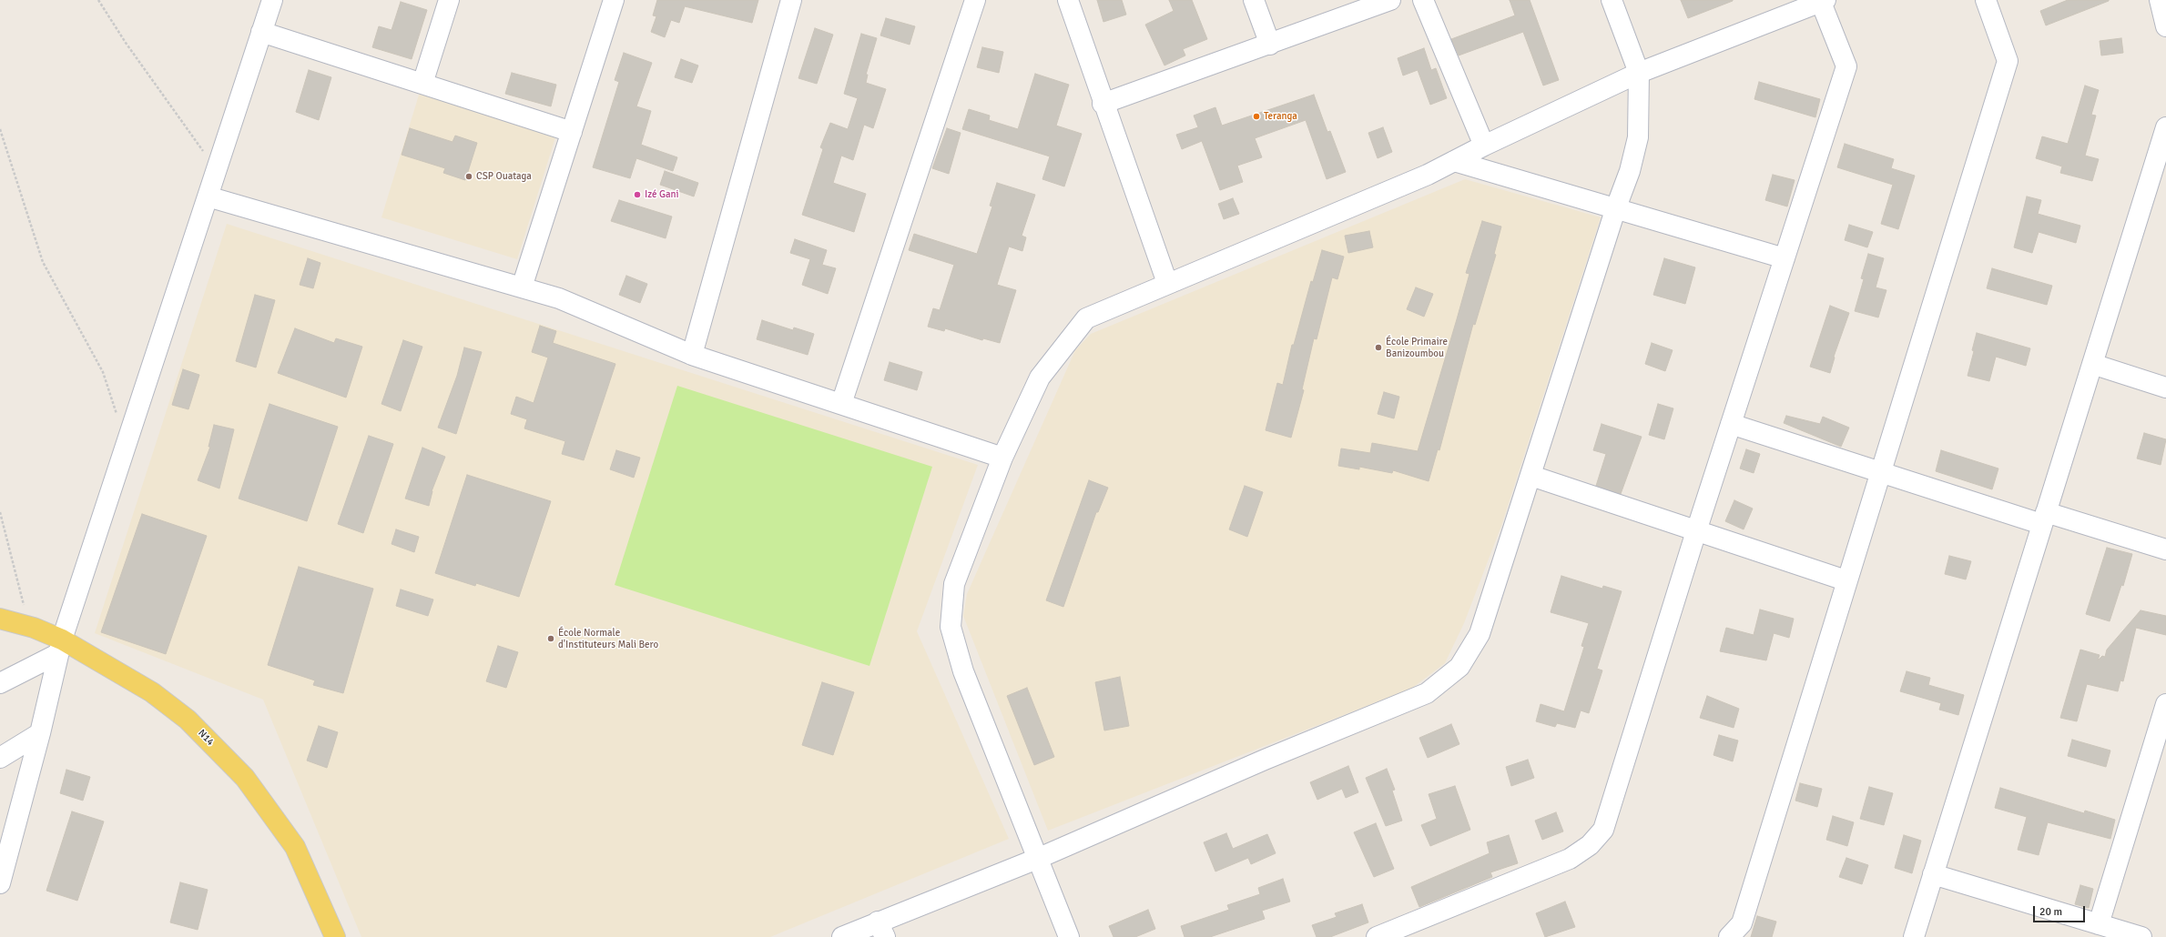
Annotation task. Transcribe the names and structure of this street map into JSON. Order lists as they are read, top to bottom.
{
  "streets": {
    "main road": ["N14"]
  },
  "places": [
    "Teranga",
    "CSP Ouataga",
    "Izé Gani",
    "École Primaire Banizoumbou",
    "École Normale d'Instituteurs Mali Bero"
  ],
  "scale_bar": "20 m"
}
